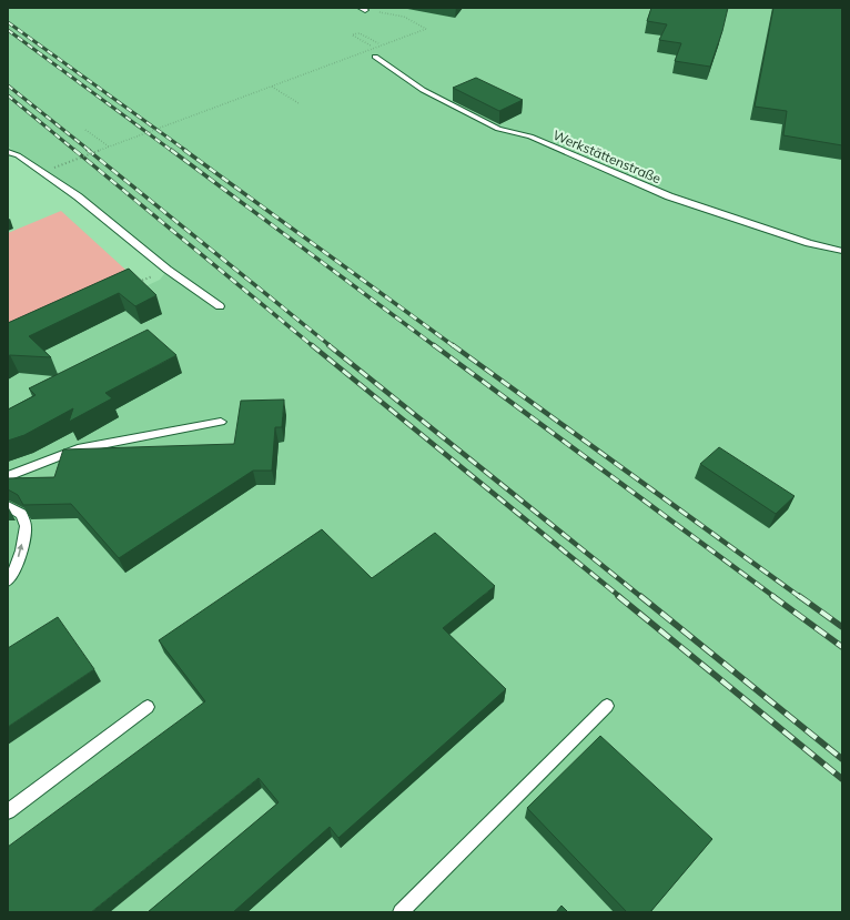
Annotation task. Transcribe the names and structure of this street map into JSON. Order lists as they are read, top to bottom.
{
  "streets": {
    "lane": ["Werkstättenstraße"]
  }
}
